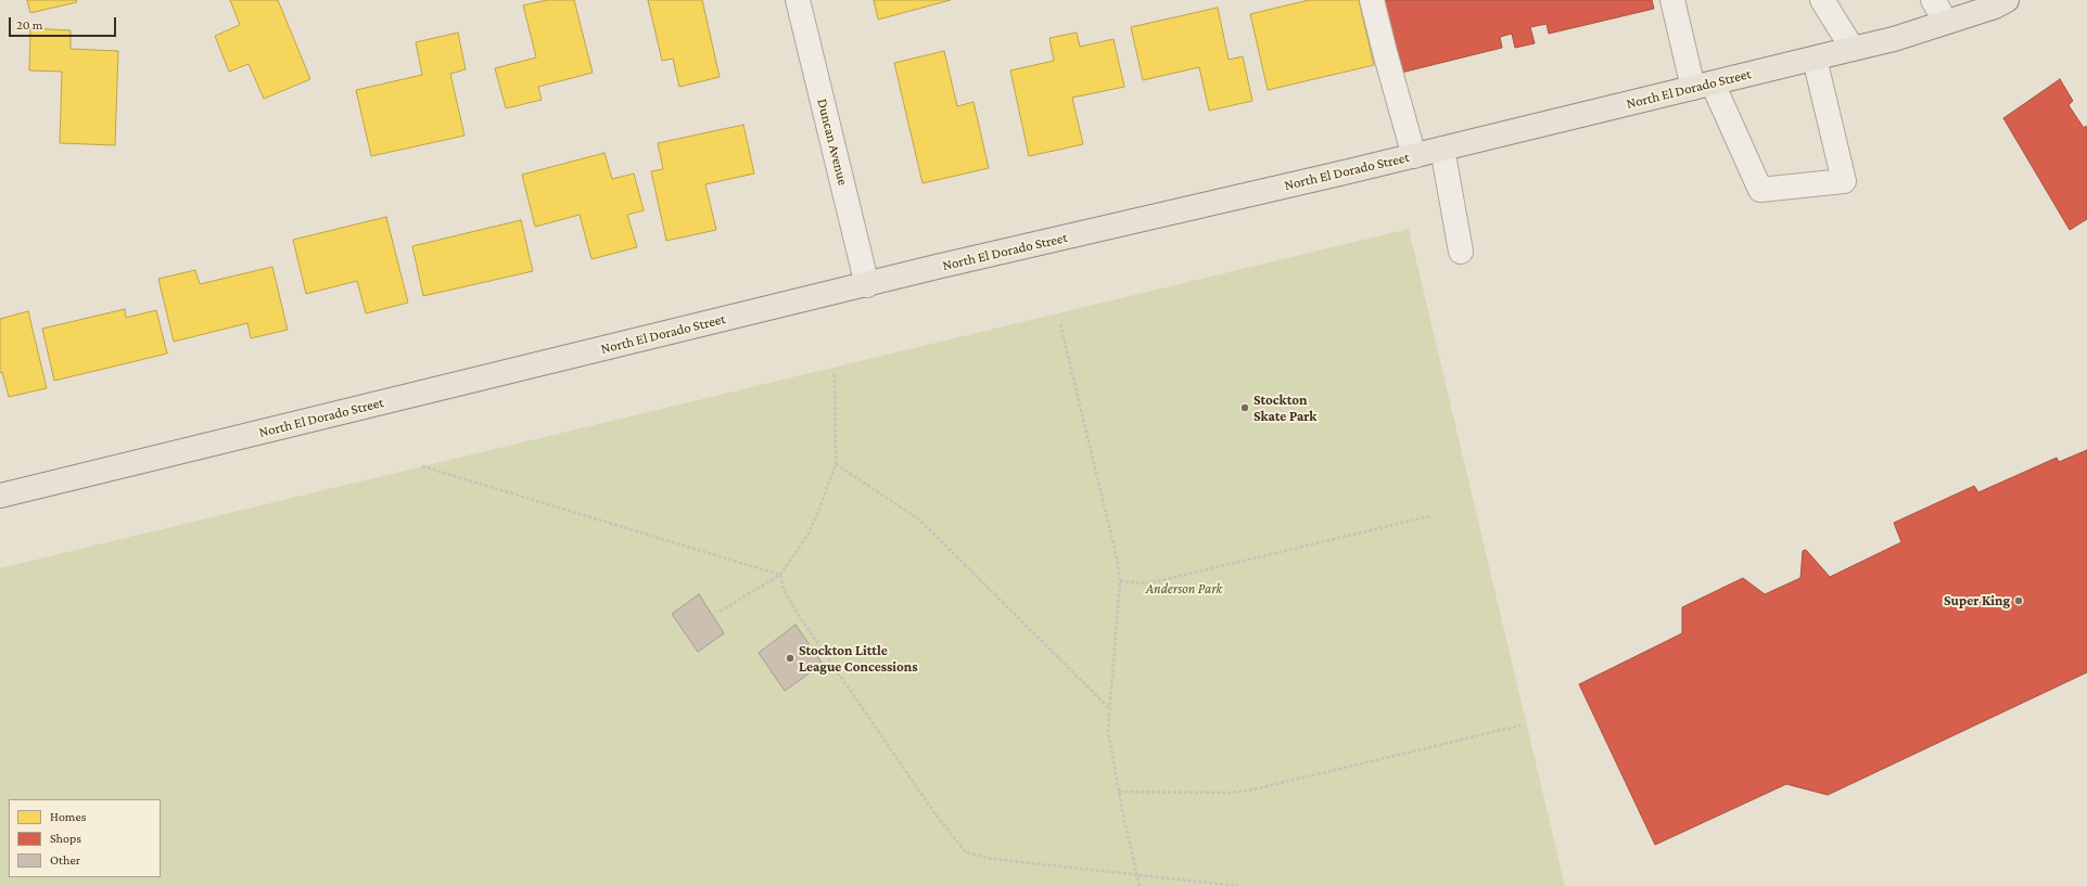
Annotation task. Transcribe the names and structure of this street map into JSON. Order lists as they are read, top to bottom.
{
  "streets": {
    "main road": ["North El Dorado Street"],
    "street": ["Duncan Avenue"]
  },
  "crossings": [
    ["North El Dorado Street", "Duncan Avenue"]
  ],
  "parks": ["Anderson Park"],
  "places": ["Stockton Skate Park", "Super King", "Stockton Little League Concessions"],
  "legend": ["Homes", "Shops", "Other"],
  "scale_bar": "20 m"
}
